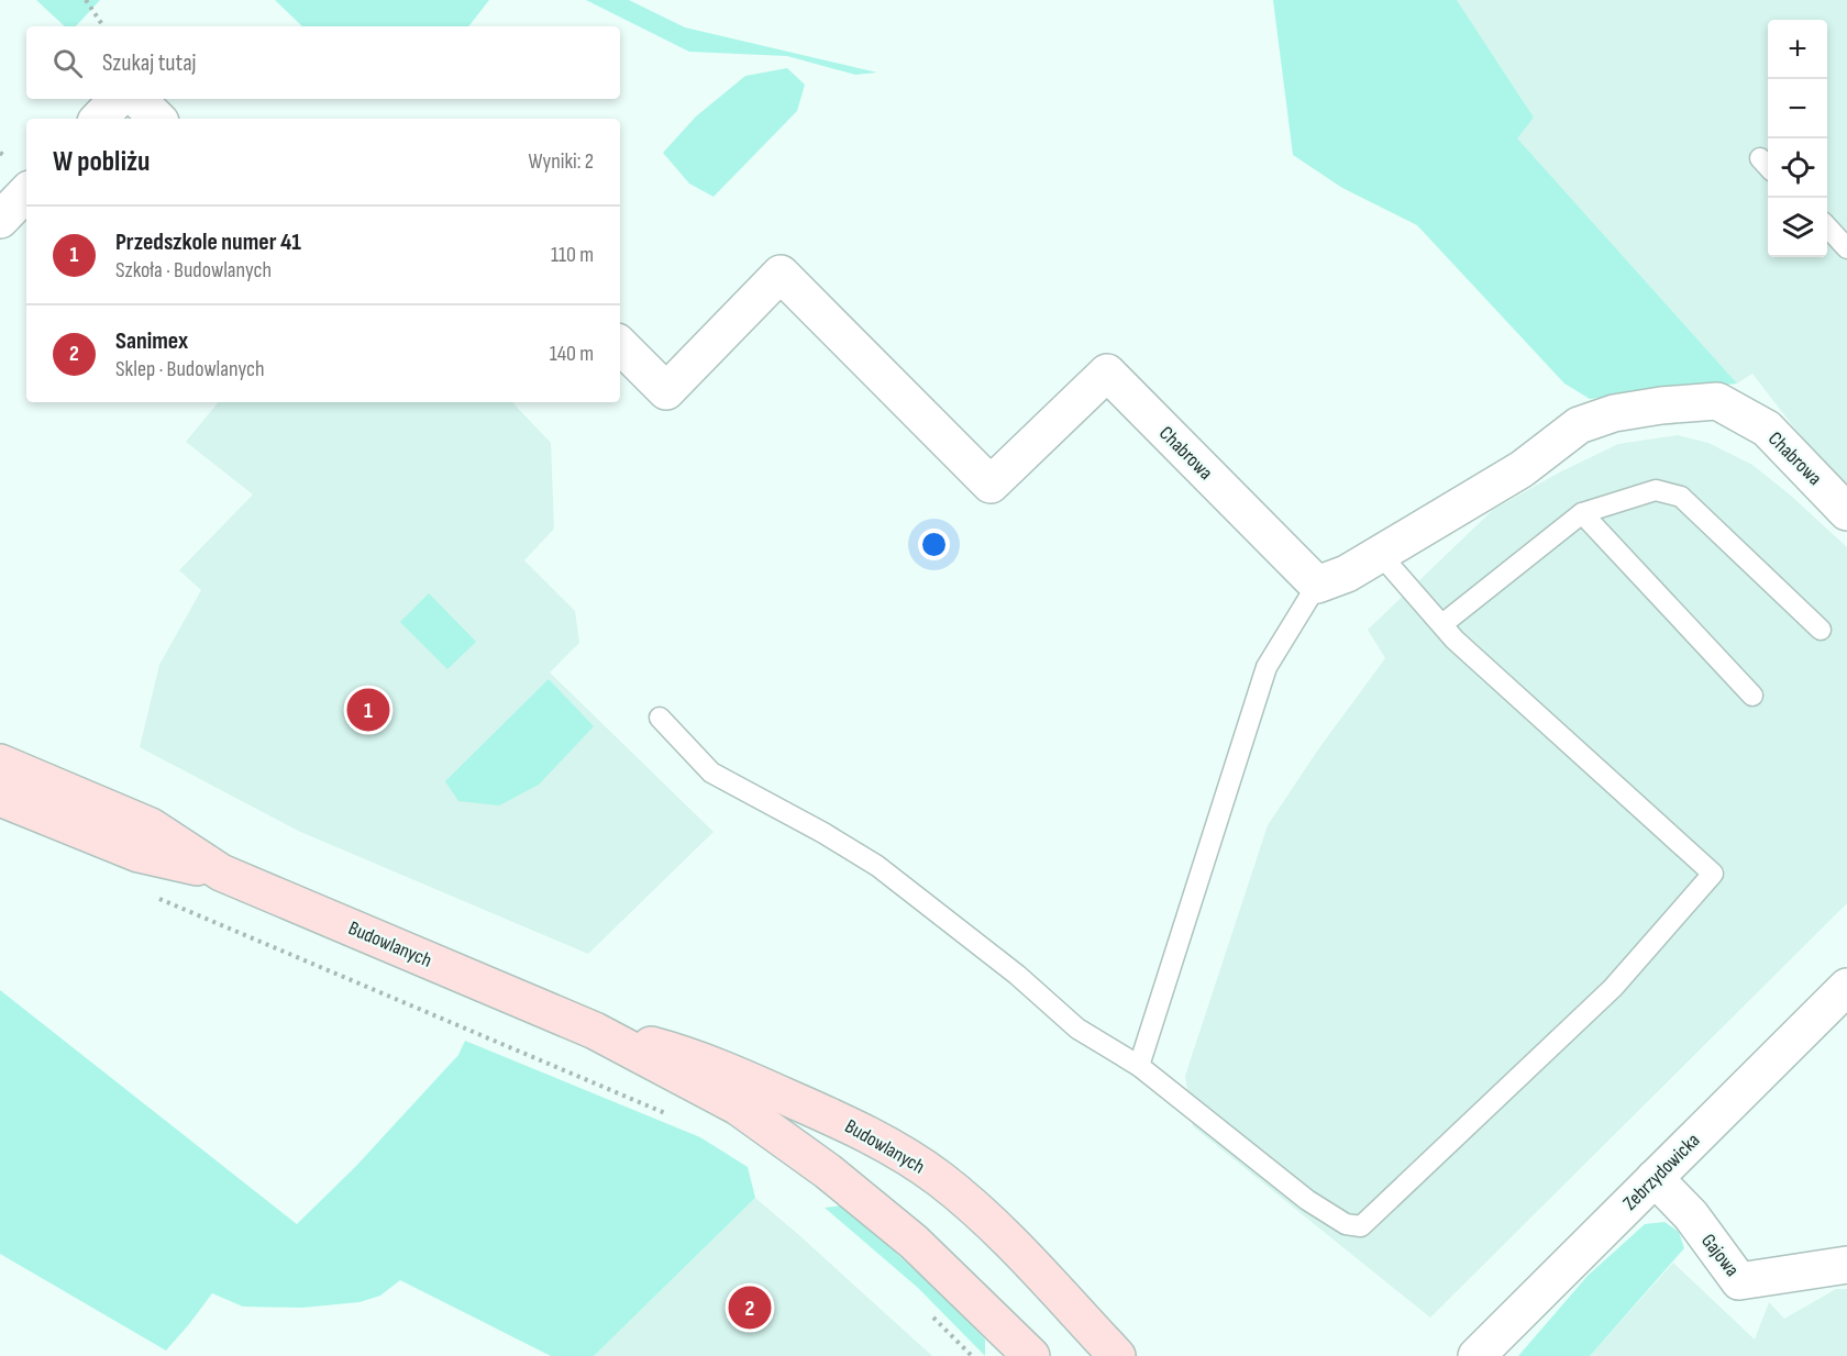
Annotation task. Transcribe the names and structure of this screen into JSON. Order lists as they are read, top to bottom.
{
  "streets": {
    "main road": ["Budowlanych"],
    "street": ["Chabrowa", "Zebrzydowicka", "Gajowa"]
  },
  "crossings": [
    ["Zebrzydowicka", "Gajowa"]
  ],
  "page": {
    "map_buttons": ["+", "−"],
    "search": "Szukaj tutaj",
    "heading": ["W pobliżu", "Wyniki: 2"],
    "list": [
      {
        "mark": "1",
        "name": "Przedszkole numer 41",
        "note": "Szkoła · Budowlanych",
        "value": "110 m"
      },
      {
        "mark": "2",
        "name": "Sanimex",
        "note": "Sklep · Budowlanych",
        "value": "140 m"
      }
    ],
    "pins": ["1", "2"]
  }
}
